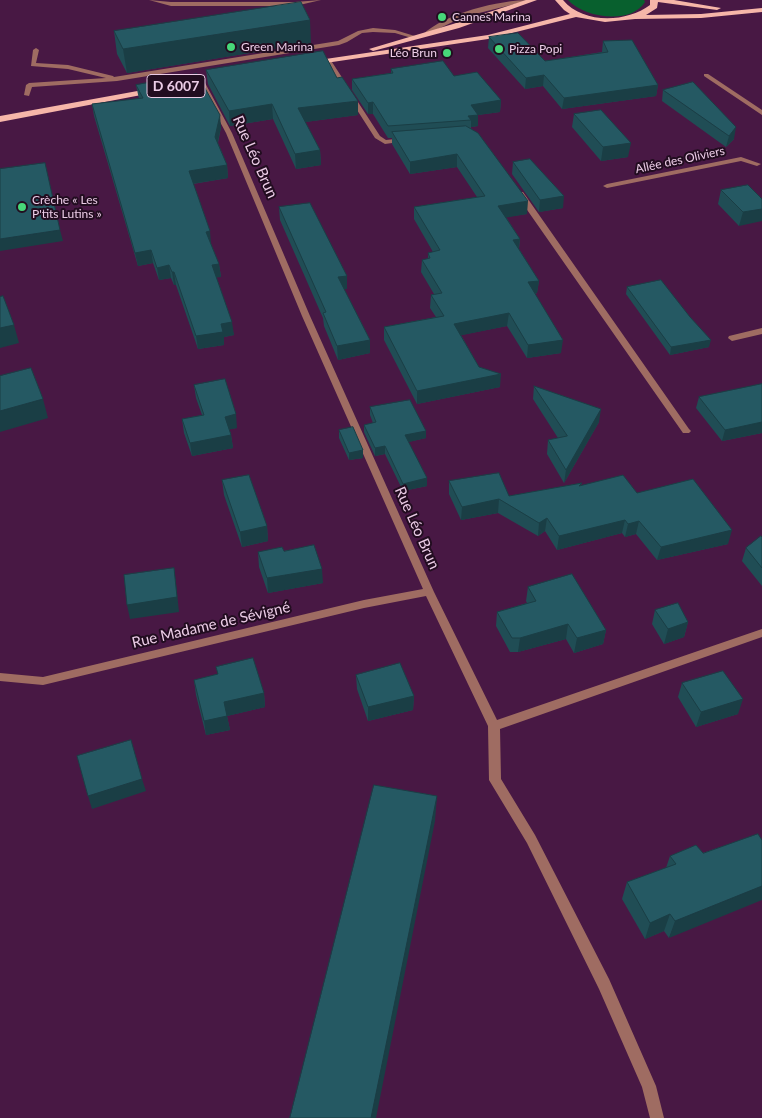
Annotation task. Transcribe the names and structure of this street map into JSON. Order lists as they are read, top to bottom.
{
  "streets": {
    "main road": ["D 6007"],
    "street": ["Rue Léo Brun", "Allée des Oliviers", "Rue Madame de Sévigné"]
  },
  "crossings": [
    ["D 6007", "Rue Léo Brun"],
    ["Rue Léo Brun", "Rue Madame de Sévigné"]
  ],
  "places": [
    "Cannes Marina",
    "Green Marina",
    "Pizza Popi",
    "Léo Brun",
    "Crèche « Les P'tits Lutins »"
  ]
}
